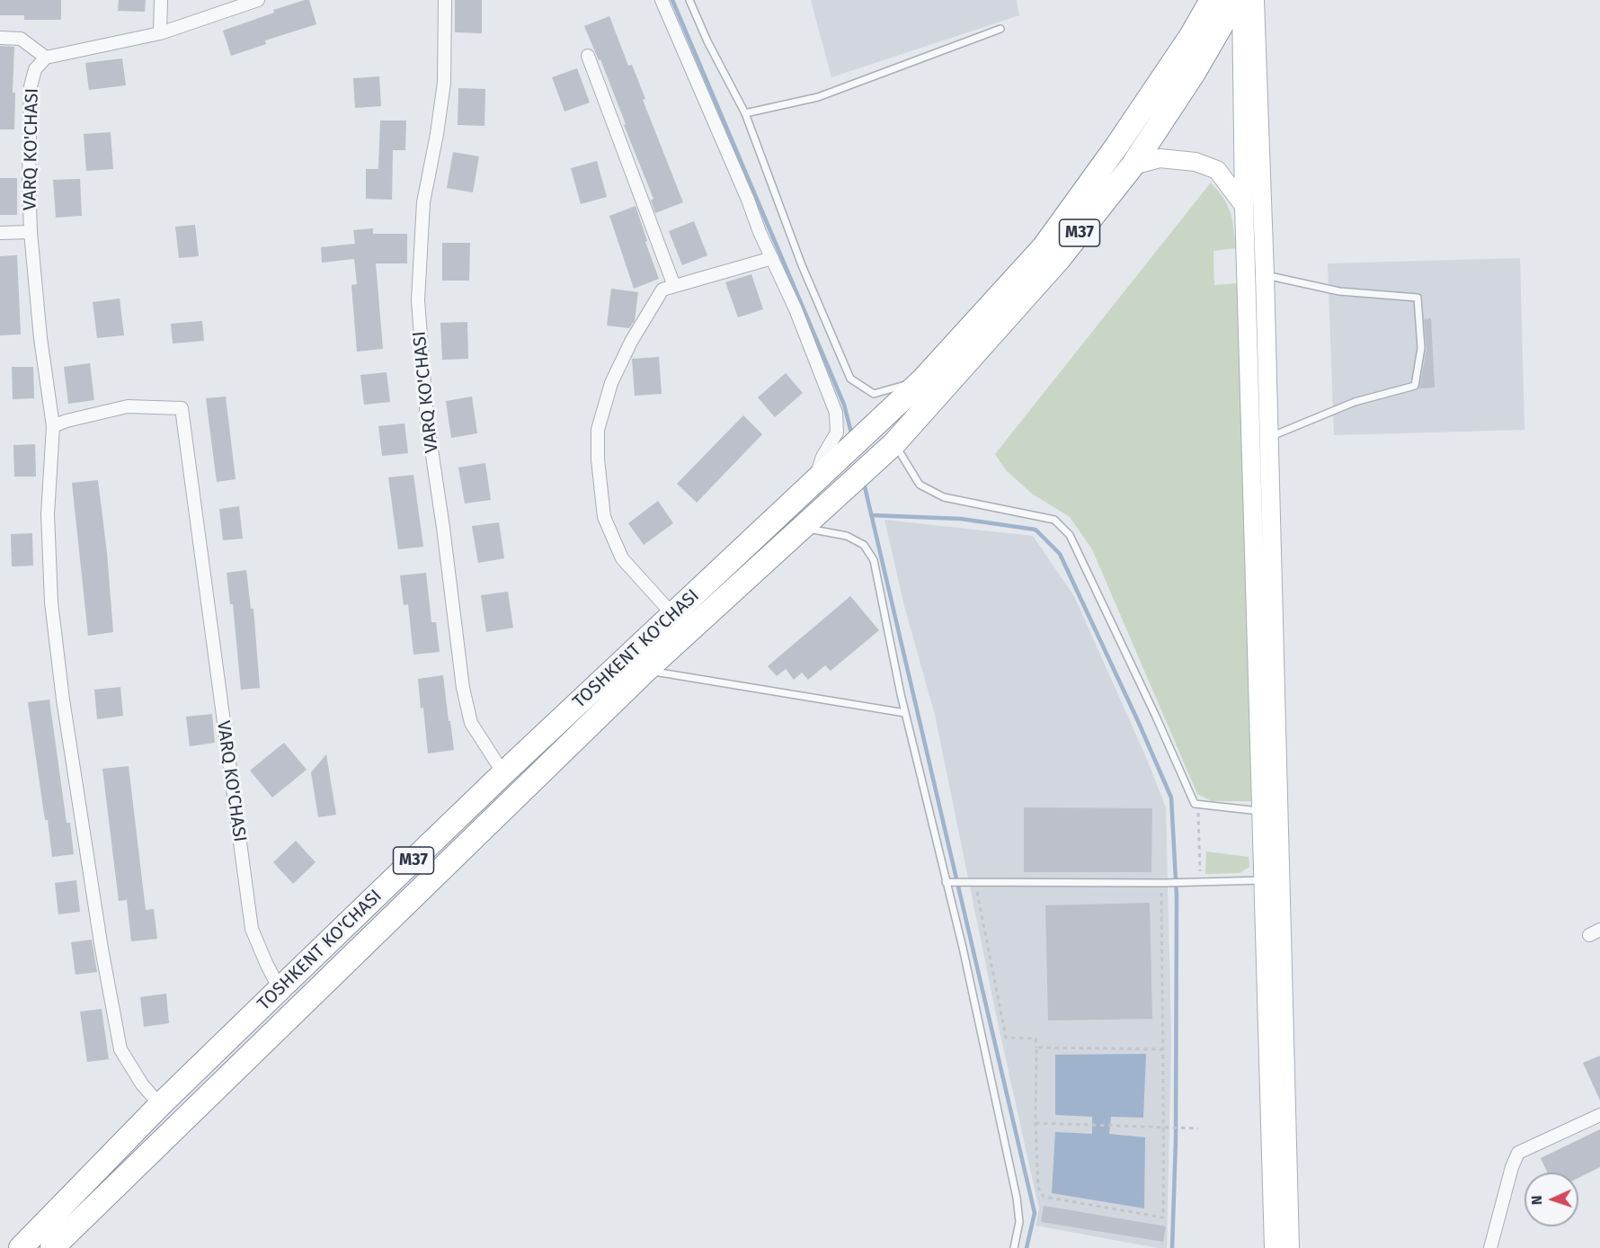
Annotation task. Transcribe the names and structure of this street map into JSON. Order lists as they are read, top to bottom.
{
  "streets": {
    "highway": ["M37", "TOSHKENT KO'CHASI"],
    "street": ["VARQ KO'CHASI"]
  },
  "crossings": [
    ["VARQ KO'CHASI", "TOSHKENT KO'CHASI"],
    ["M37", "TOSHKENT KO'CHASI"]
  ],
  "north": "left"
}
